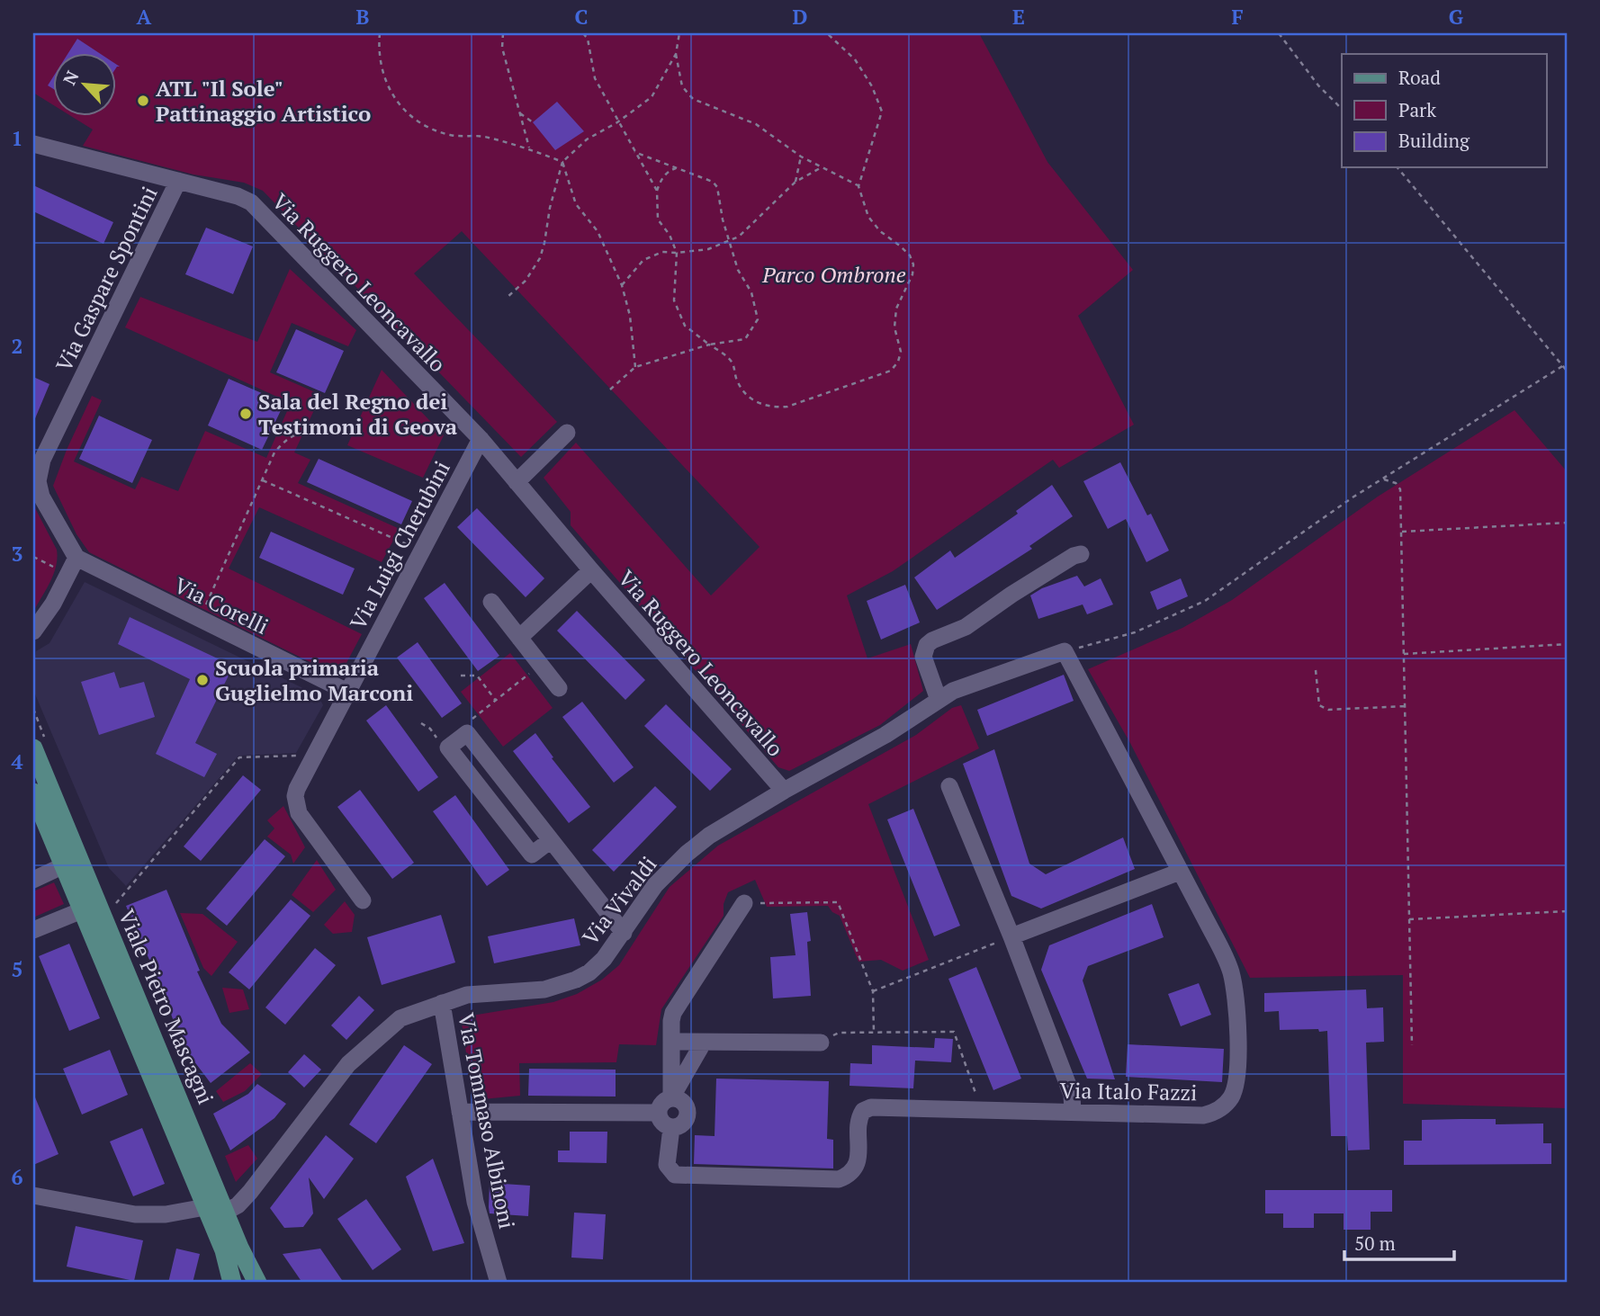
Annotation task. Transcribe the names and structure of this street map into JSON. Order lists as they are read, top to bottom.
{
  "streets": {
    "main road": ["Viale Pietro Mascagni"],
    "street": [
      "Via Gaspare Spontini",
      "Via Ruggero Leoncavallo",
      "Via Luigi Cherubini",
      "Via Corelli",
      "Via Vivaldi",
      "Via Italo Fazzi",
      "Via Tommaso Albinoni"
    ]
  },
  "crossings": [
    ["Via Gaspare Spontini", "Via Ruggero Leoncavallo"],
    ["Via Gaspare Spontini", "Via Corelli"],
    ["Via Ruggero Leoncavallo", "Via Luigi Cherubini"],
    ["Via Ruggero Leoncavallo", "Via Vivaldi"],
    ["Via Luigi Cherubini", "Via Corelli"],
    ["Via Vivaldi", "Viale Pietro Mascagni"],
    ["Via Vivaldi", "Via Italo Fazzi"],
    ["Via Vivaldi", "Via Tommaso Albinoni"]
  ],
  "parks": ["Parco Ombrone"],
  "places": ["ATL \"Il Sole\" Pattinaggio Artistico", "Sala del Regno dei Testimoni di Geova", "Scuola primaria Guglielmo Marconi"],
  "legend": ["Road", "Park", "Building"],
  "scale_bar": "50 m",
  "north": "top left",
  "grid": {
    "columns": [
      "A",
      "B",
      "C",
      "D",
      "E",
      "F",
      "G"
    ],
    "rows": [
      "1",
      "2",
      "3",
      "4",
      "5",
      "6"
    ]
  }
}
